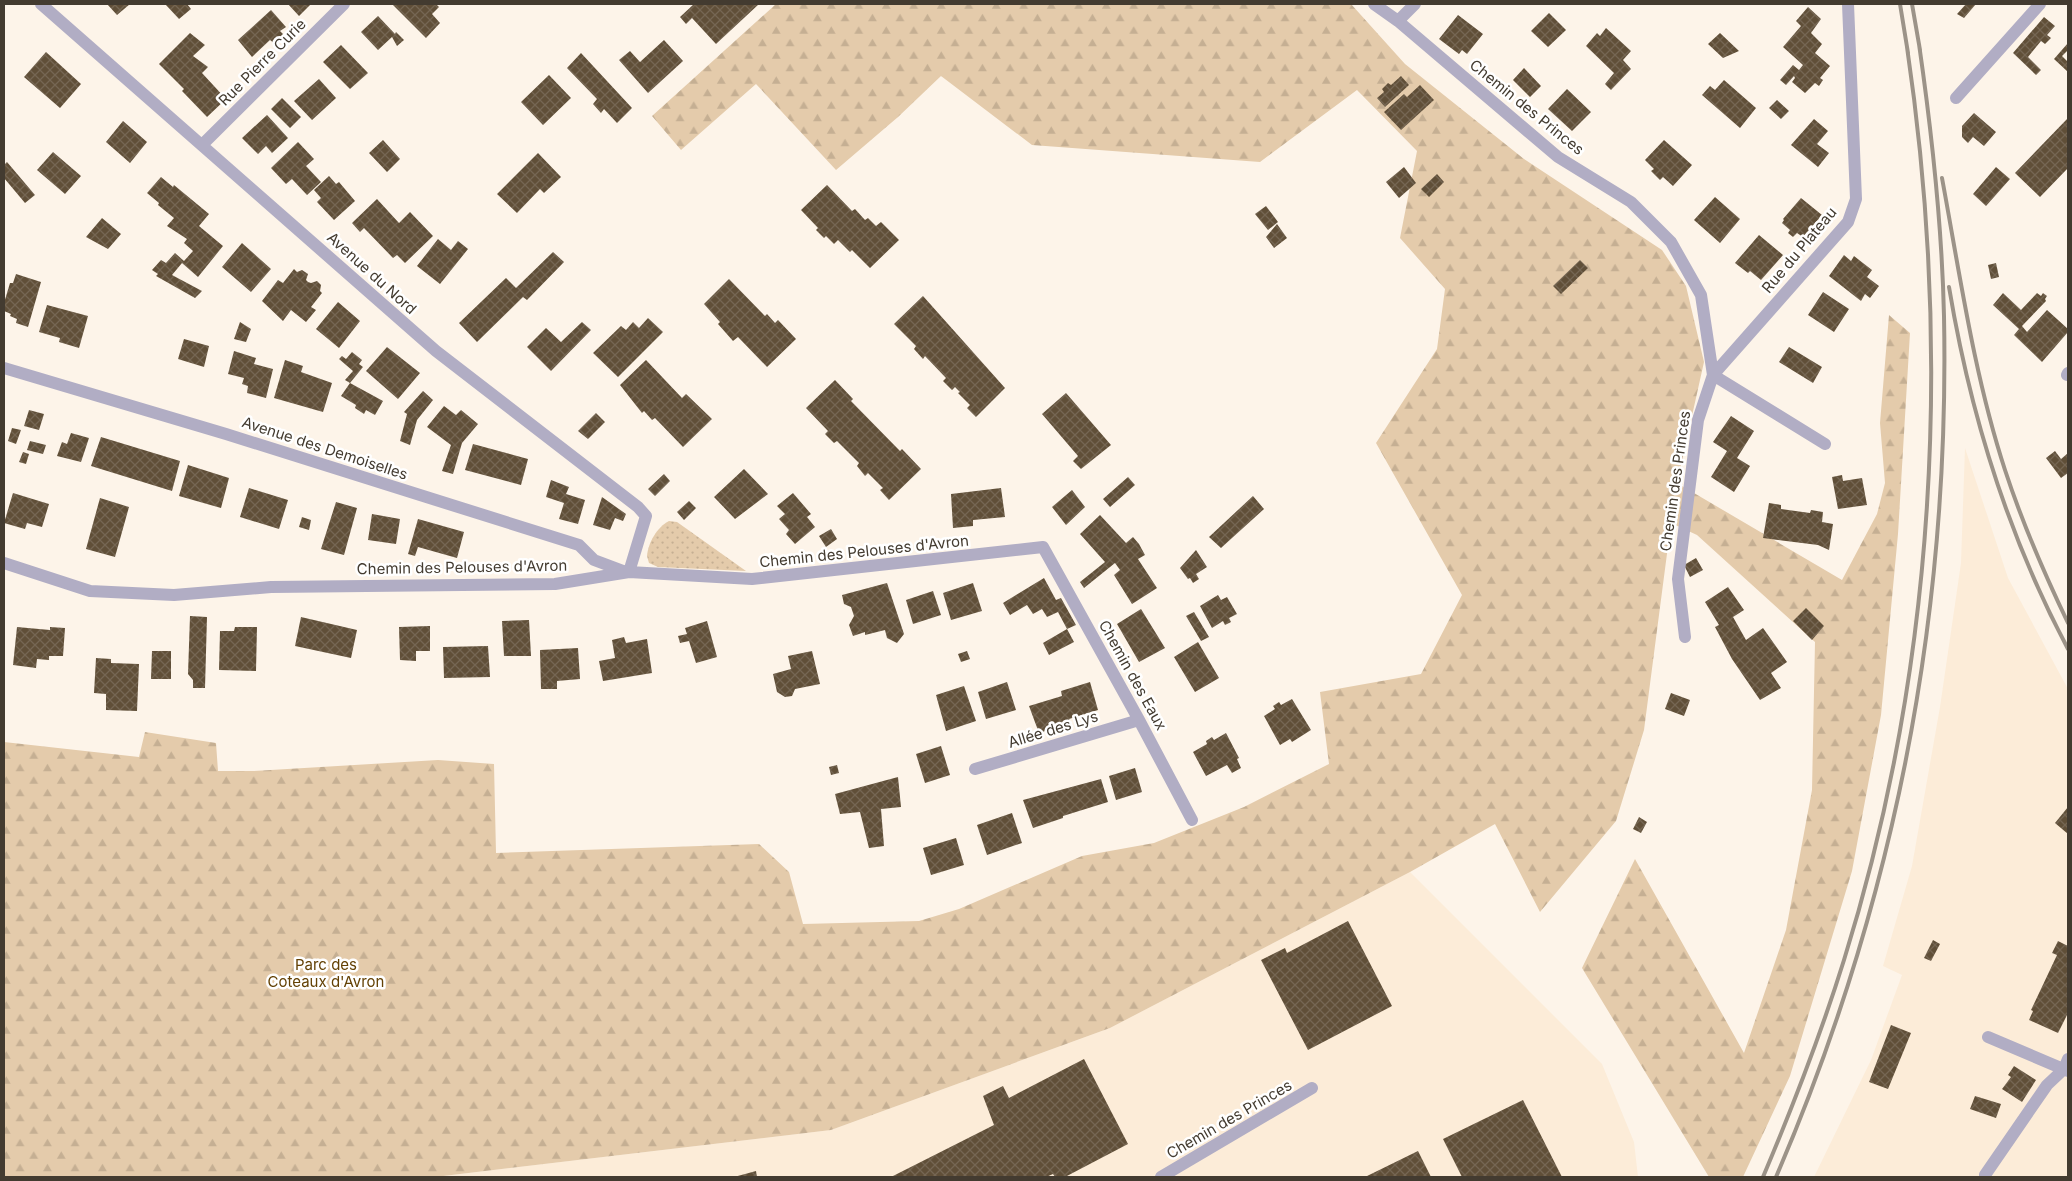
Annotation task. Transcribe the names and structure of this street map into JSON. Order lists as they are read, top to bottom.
{
  "streets": {
    "street": [
      "Rue Pierre Curie",
      "Chemin des Princes",
      "Rue du Plateau",
      "Avenue du Nord",
      "Avenue des Demoiselles",
      "Chemin des Pelouses d'Avron",
      "Chemin des Eaux",
      "Allée des Lys"
    ]
  },
  "crossings": [
    ["Rue Pierre Curie", "Avenue du Nord"],
    ["Chemin des Princes", "Rue du Plateau"],
    ["Avenue du Nord", "Avenue des Demoiselles"],
    ["Avenue du Nord", "Chemin des Pelouses d'Avron"],
    ["Avenue des Demoiselles", "Chemin des Pelouses d'Avron"],
    ["Chemin des Pelouses d'Avron", "Chemin des Eaux"],
    ["Chemin des Eaux", "Allée des Lys"]
  ],
  "parks": ["Parc des Coteaux d'Avron"]
}
